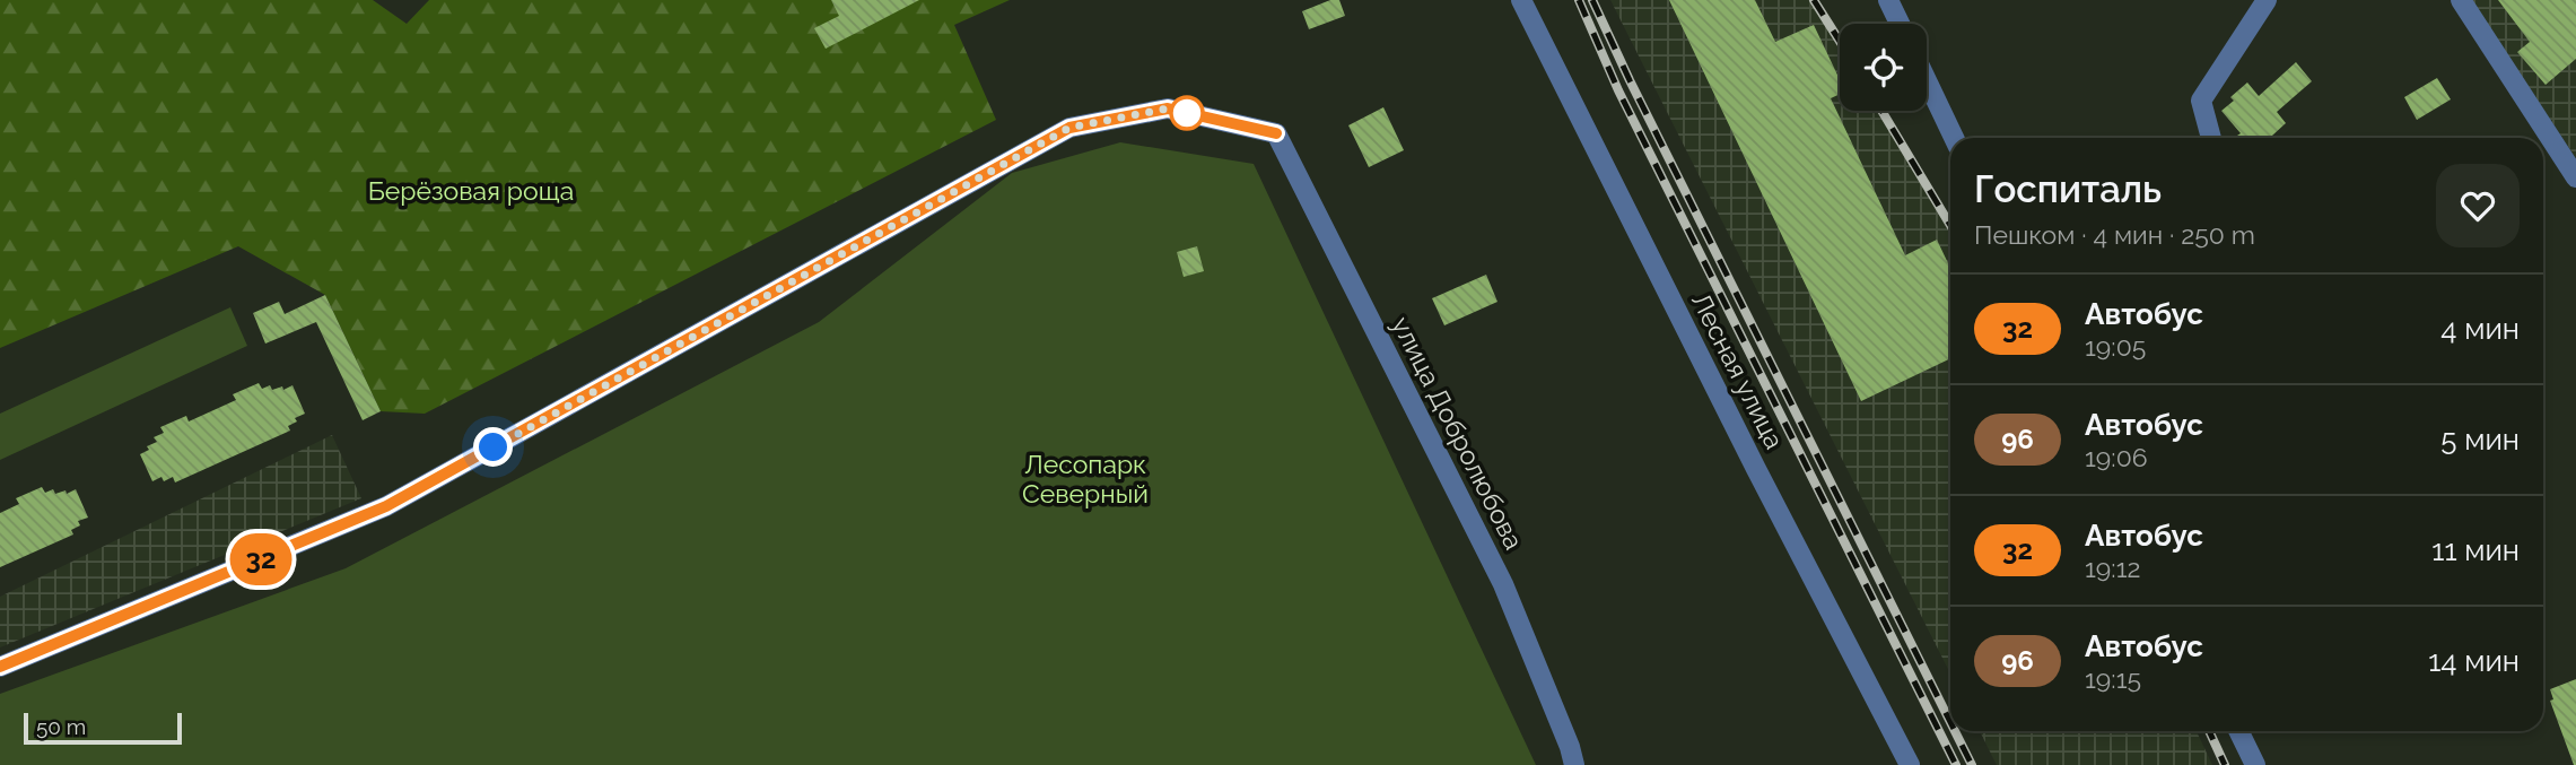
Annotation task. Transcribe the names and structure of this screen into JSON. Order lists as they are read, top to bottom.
{
  "streets": {
    "street": ["Лесная улица", "улица Добролюбова"]
  },
  "parks": ["Берёзовая роща", "Лесопарк Северный"],
  "lines": ["bus line 32"],
  "scale_bar": "50 m",
  "page": {
    "on_map": "32",
    "heading": ["Госпиталь", "Пешком · 4 мин · 250 m"],
    "list": [
      {
        "mark": "32",
        "name": "Автобус",
        "note": "19:05",
        "value": "4 мин"
      },
      {
        "mark": "96",
        "name": "Автобус",
        "note": "19:06",
        "value": "5 мин"
      },
      {
        "mark": "32",
        "name": "Автобус",
        "note": "19:12",
        "value": "11 мин"
      },
      {
        "mark": "96",
        "name": "Автобус",
        "note": "19:15",
        "value": "14 мин"
      }
    ],
    "scale": "50 m"
  }
}
